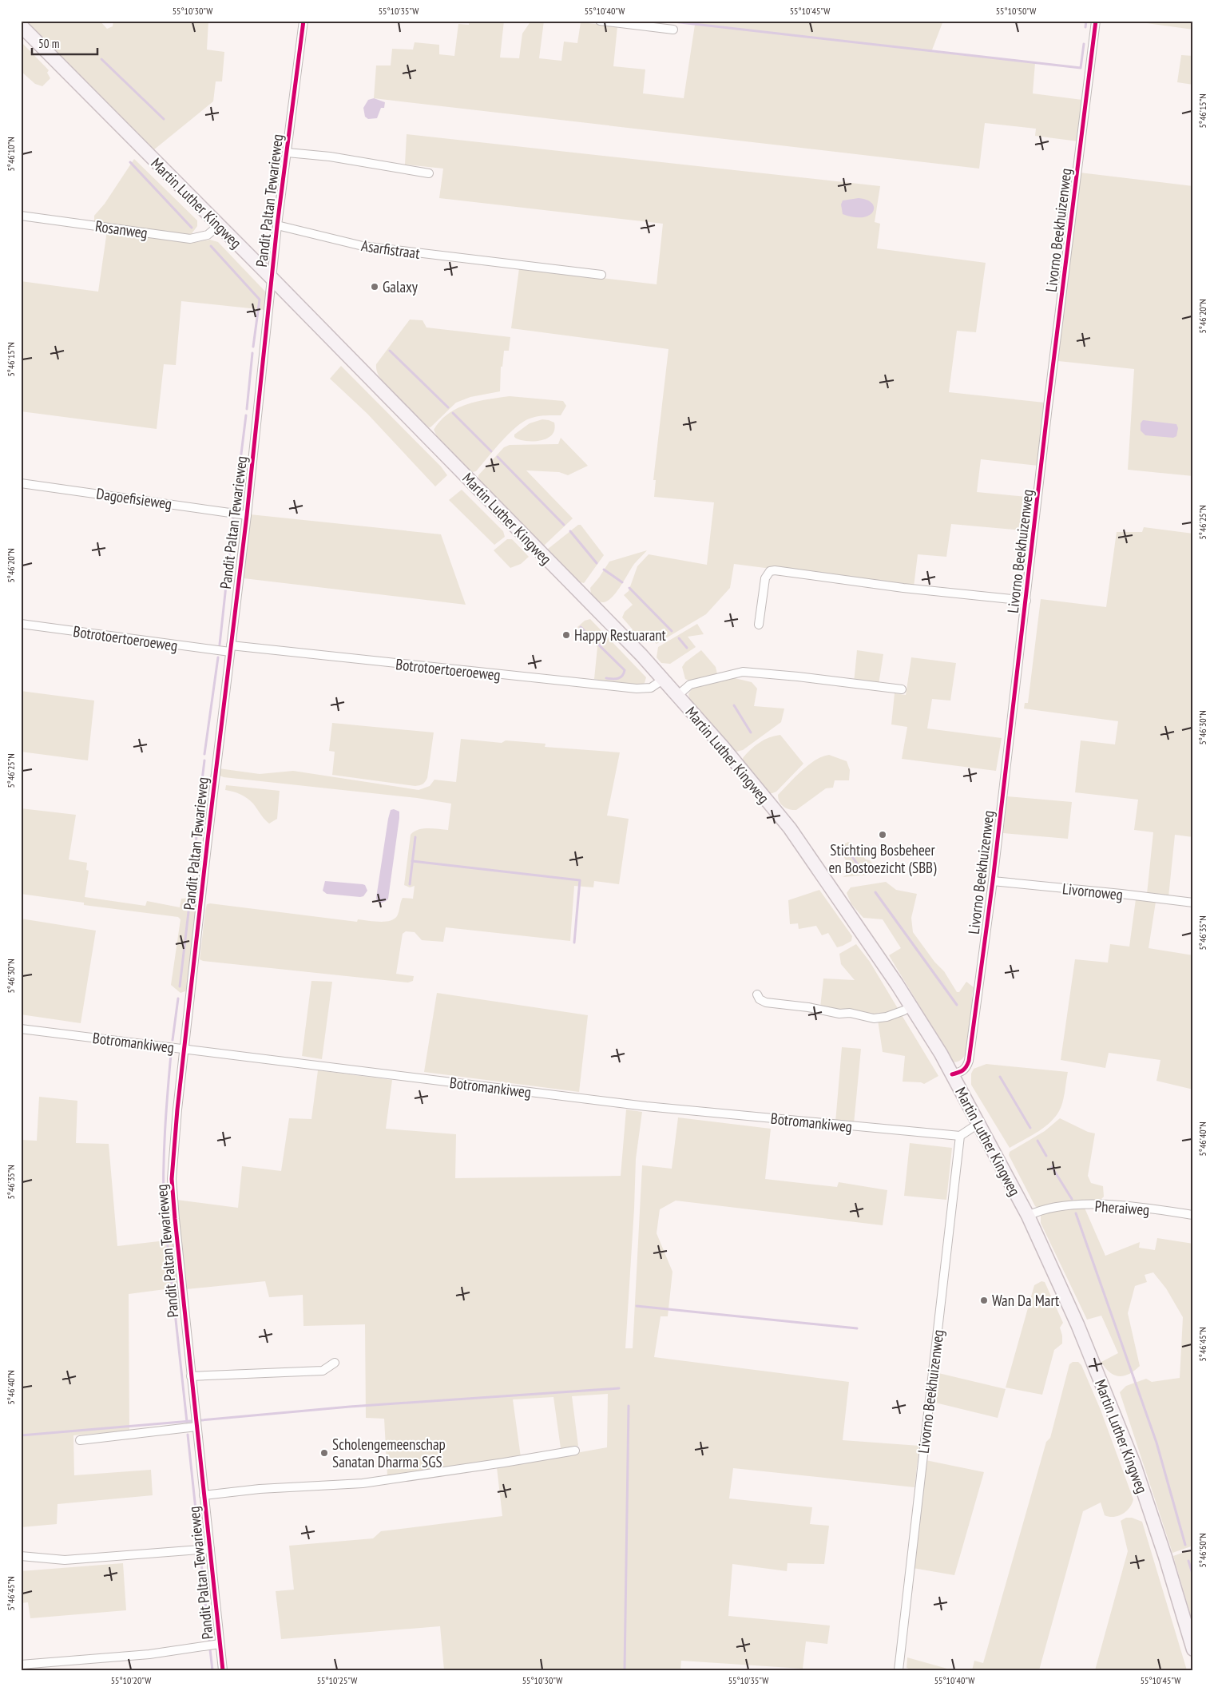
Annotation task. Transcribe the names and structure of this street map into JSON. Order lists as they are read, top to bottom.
{
  "streets": {
    "main road": ["Martin Luther Kingweg"],
    "street": [
      "Pandit Paltan Tewarieweg",
      "Rosanweg",
      "Livorno Beekhuizenweg",
      "Asarfistraat",
      "Dagoefisieweg",
      "Botrotoertoeroeweg",
      "Livornoweg",
      "Botromankiweg",
      "Pheraiweg"
    ]
  },
  "crossings": [
    ["Pandit Paltan Tewarieweg", "Martin Luther Kingweg"],
    ["Pandit Paltan Tewarieweg", "Asarfistraat"],
    ["Pandit Paltan Tewarieweg", "Dagoefisieweg"],
    ["Pandit Paltan Tewarieweg", "Botrotoertoeroeweg"],
    ["Pandit Paltan Tewarieweg", "Botromankiweg"],
    ["Martin Luther Kingweg", "Rosanweg"],
    ["Martin Luther Kingweg", "Livorno Beekhuizenweg"],
    ["Martin Luther Kingweg", "Botrotoertoeroeweg"],
    ["Martin Luther Kingweg", "Pheraiweg"],
    ["Livorno Beekhuizenweg", "Livornoweg"],
    ["Livorno Beekhuizenweg", "Botromankiweg"]
  ],
  "places": [
    "Galaxy",
    "Happy Restuarant",
    "Stichting Bosbeheer en Bostoezicht (SBB)",
    "Wan Da Mart",
    "Scholengemeenschap Sanatan Dharma SGS"
  ],
  "scale_bar": "50 m",
  "coordinates": [
    "55°10'30\"W",
    "55°10'35\"W",
    "55°10'40\"W",
    "55°10'45\"W",
    "55°10'50\"W",
    "5°46'15\"N",
    "5°46'10\"N",
    "5°46'20\"N",
    "5°46'25\"N",
    "5°46'30\"N",
    "5°46'35\"N",
    "5°46'40\"N",
    "5°46'45\"N",
    "5°46'50\"N",
    "55°10'20\"W",
    "55°10'25\"W"
  ]
}
